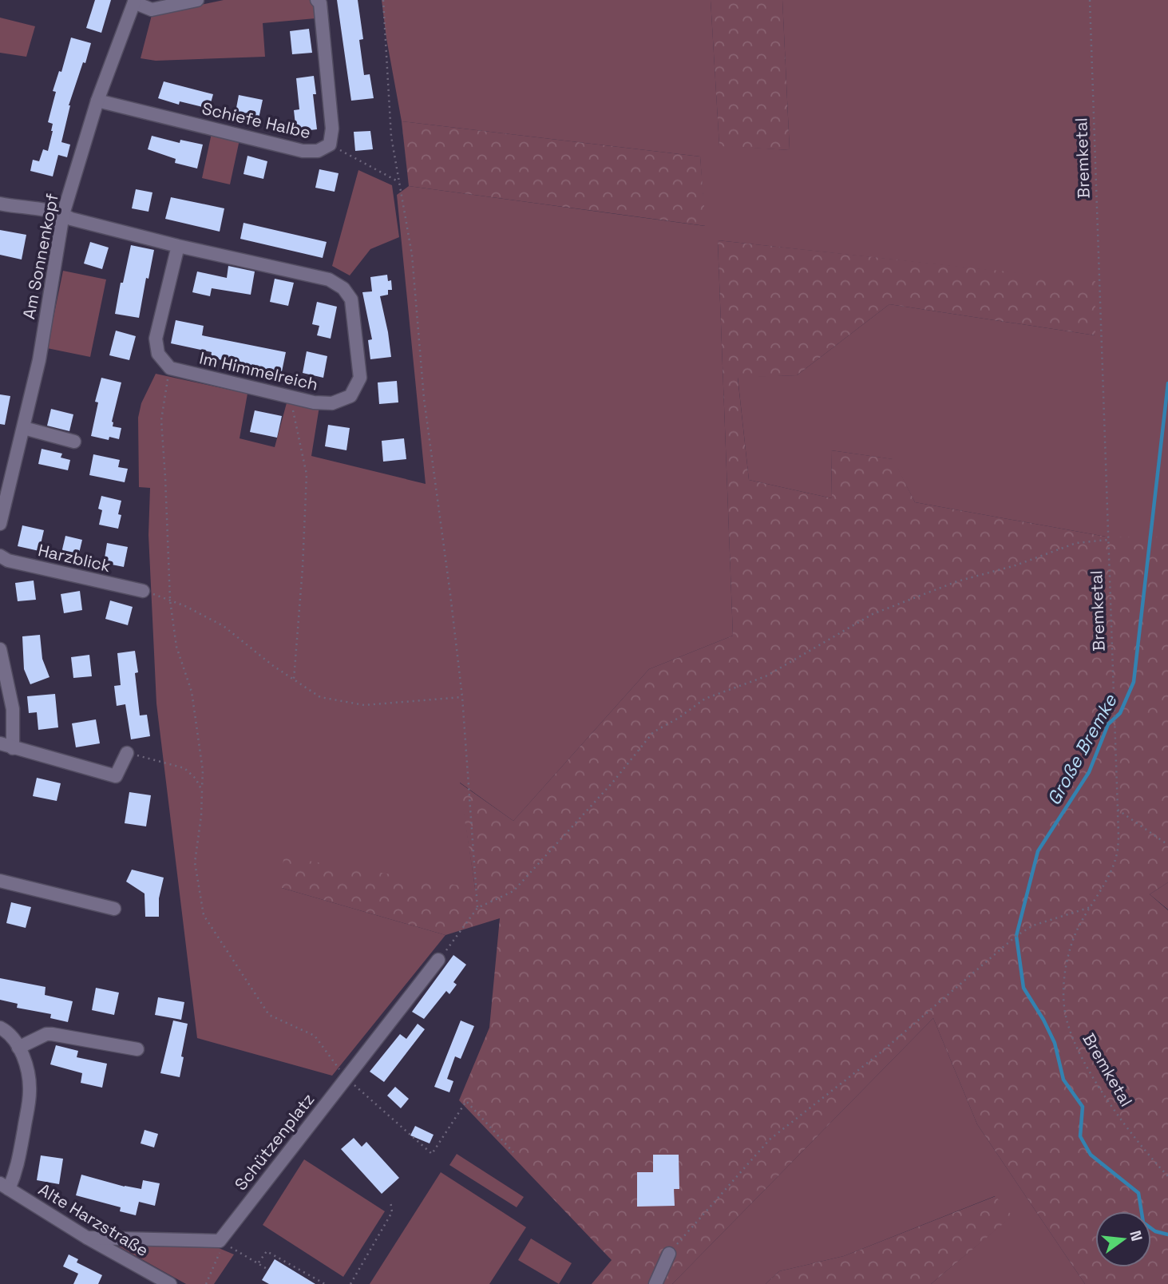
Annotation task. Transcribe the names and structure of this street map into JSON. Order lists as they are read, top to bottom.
{
  "streets": {
    "street": [
      "Schiefe Halbe",
      "Am Sonnenkopf",
      "Im Himmelreich",
      "Harzblick",
      "Schützenplatz",
      "Alte Harzstraße"
    ],
    "path": ["Bremketal"]
  },
  "crossings": [
    ["Schiefe Halbe", "Am Sonnenkopf"],
    ["Am Sonnenkopf", "Im Himmelreich"]
  ],
  "water": ["Große Bremke"],
  "north": "right"
}
